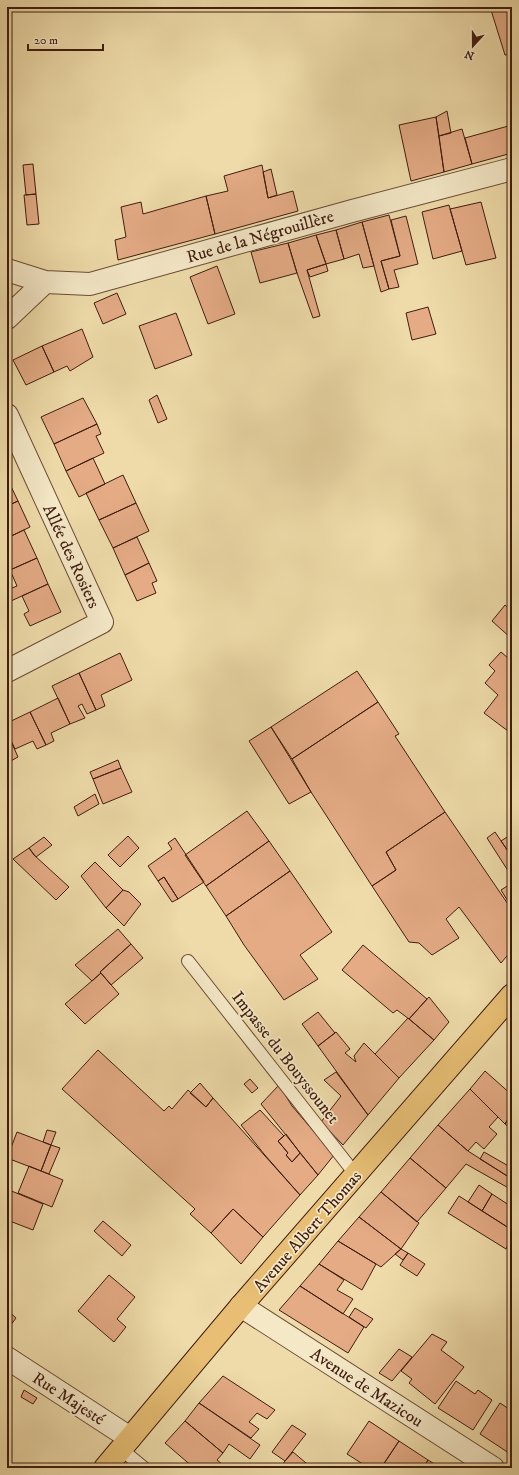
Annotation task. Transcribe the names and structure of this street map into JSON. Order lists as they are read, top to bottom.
{
  "streets": {
    "main road": ["Avenue Albert Thomas"],
    "street": [
      "Rue de la Négrouillère",
      "Allée des Rosiers",
      "Avenue de Mazicou",
      "Rue Majesté"
    ],
    "lane": ["Impasse du Bouyssounet"]
  },
  "crossings": [
    ["Impasse du Bouyssounet", "Avenue Albert Thomas"],
    ["Avenue Albert Thomas", "Avenue de Mazicou"],
    ["Avenue Albert Thomas", "Rue Majesté"]
  ],
  "scale_bar": "20 m",
  "north": "bottom"
}
